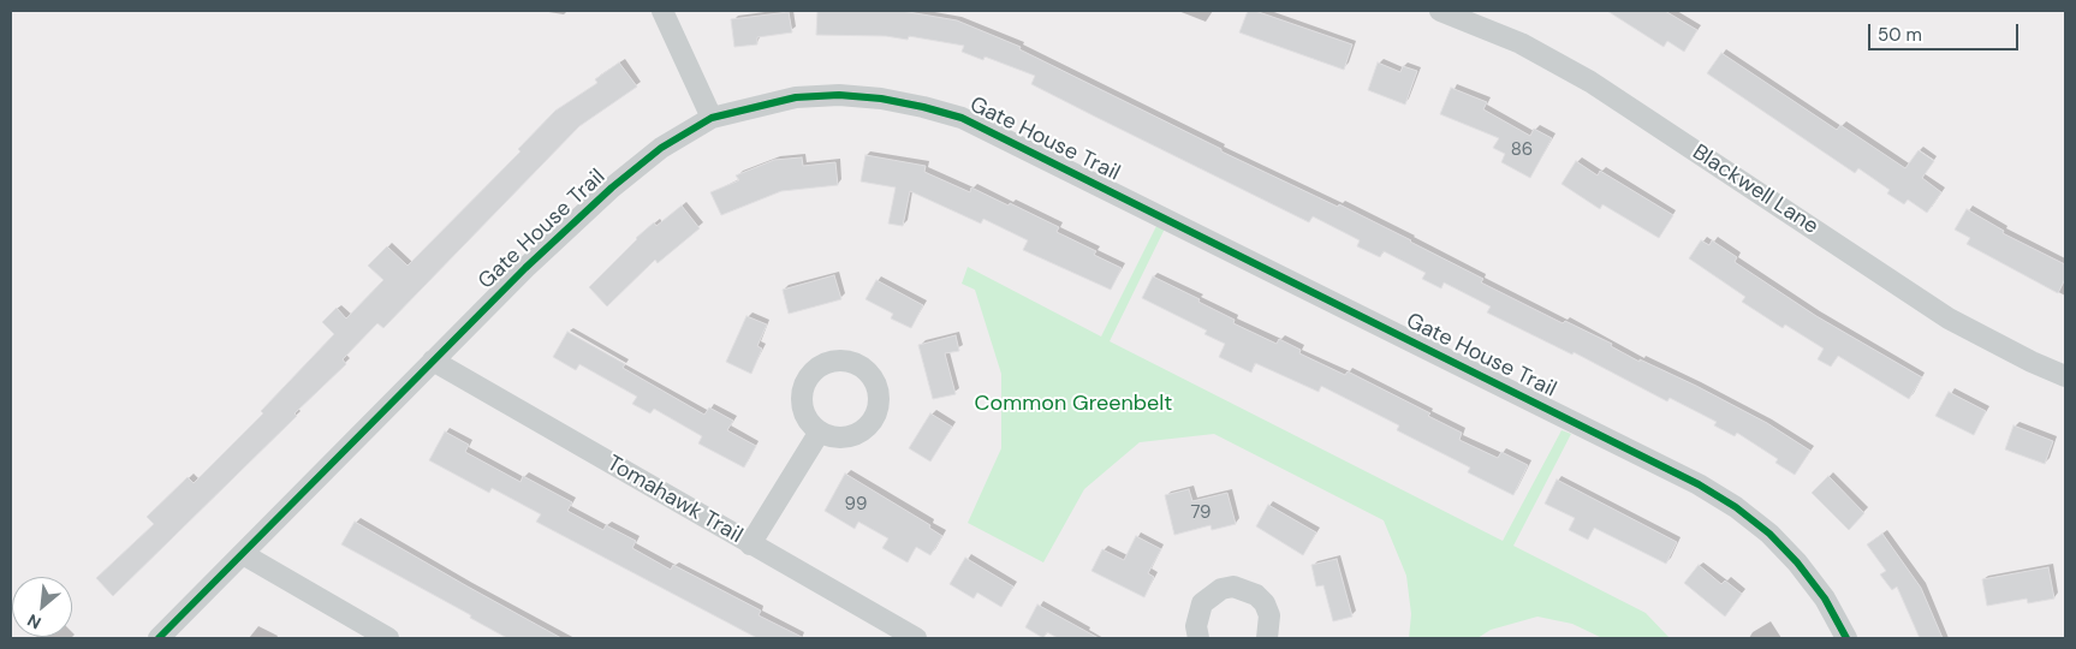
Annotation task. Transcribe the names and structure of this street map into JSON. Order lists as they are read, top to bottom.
{
  "streets": {
    "street": ["Gate House Trail", "Blackwell Lane", "Tomahawk Trail"]
  },
  "crossings": [
    ["Gate House Trail", "Tomahawk Trail"]
  ],
  "parks": ["Common Greenbelt"],
  "house_numbers": ["86", "99", "79"],
  "scale_bar": "50 m",
  "north": "bottom left"
}
